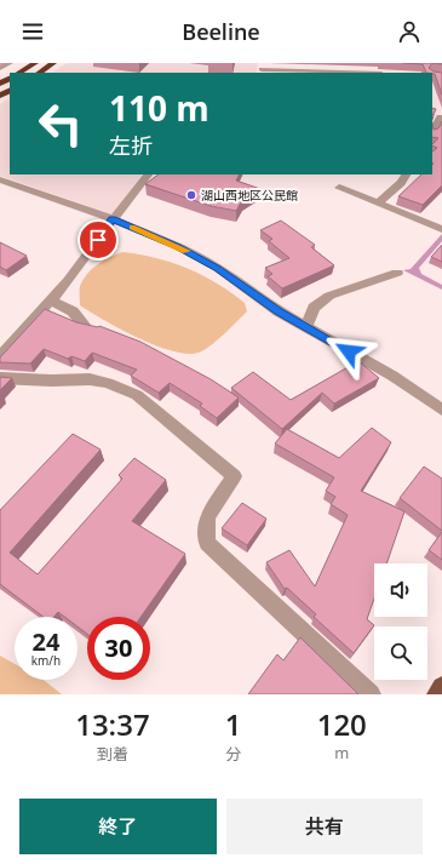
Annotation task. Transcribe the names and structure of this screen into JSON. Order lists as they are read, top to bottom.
{
  "places": ["湖山西地区公民館"],
  "page": {
    "header": "Beeline",
    "turn": ["110 m", "左折"],
    "speed": "24 km/h",
    "limit": "30",
    "eta": [
      "13:37",
      "到着",
      "1",
      "分",
      "120",
      "m"
    ],
    "buttons": ["終了", "共有"]
  }
}
